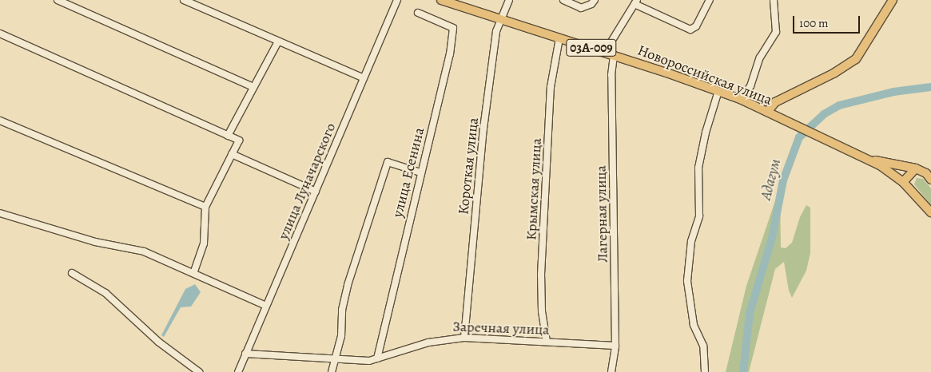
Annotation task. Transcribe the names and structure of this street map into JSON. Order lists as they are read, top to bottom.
{
  "streets": {
    "main road": ["03А-009", "Новороссийская улица"],
    "street": [
      "Короткая улица",
      "улица Есенина",
      "улица Луначарского",
      "Крымская улица",
      "Лагерная улица",
      "Заречная улица"
    ]
  },
  "crossings": [
    ["03А-009", "Новороссийская улица"],
    ["Новороссийская улица", "Короткая улица"],
    ["Новороссийская улица", "Крымская улица"],
    ["Новороссийская улица", "Лагерная улица"],
    ["Короткая улица", "Заречная улица"],
    ["улица Есенина", "Заречная улица"],
    ["улица Луначарского", "Заречная улица"],
    ["Крымская улица", "Заречная улица"],
    ["Лагерная улица", "Заречная улица"]
  ],
  "water": ["Адагум"],
  "scale_bar": "100 m"
}
